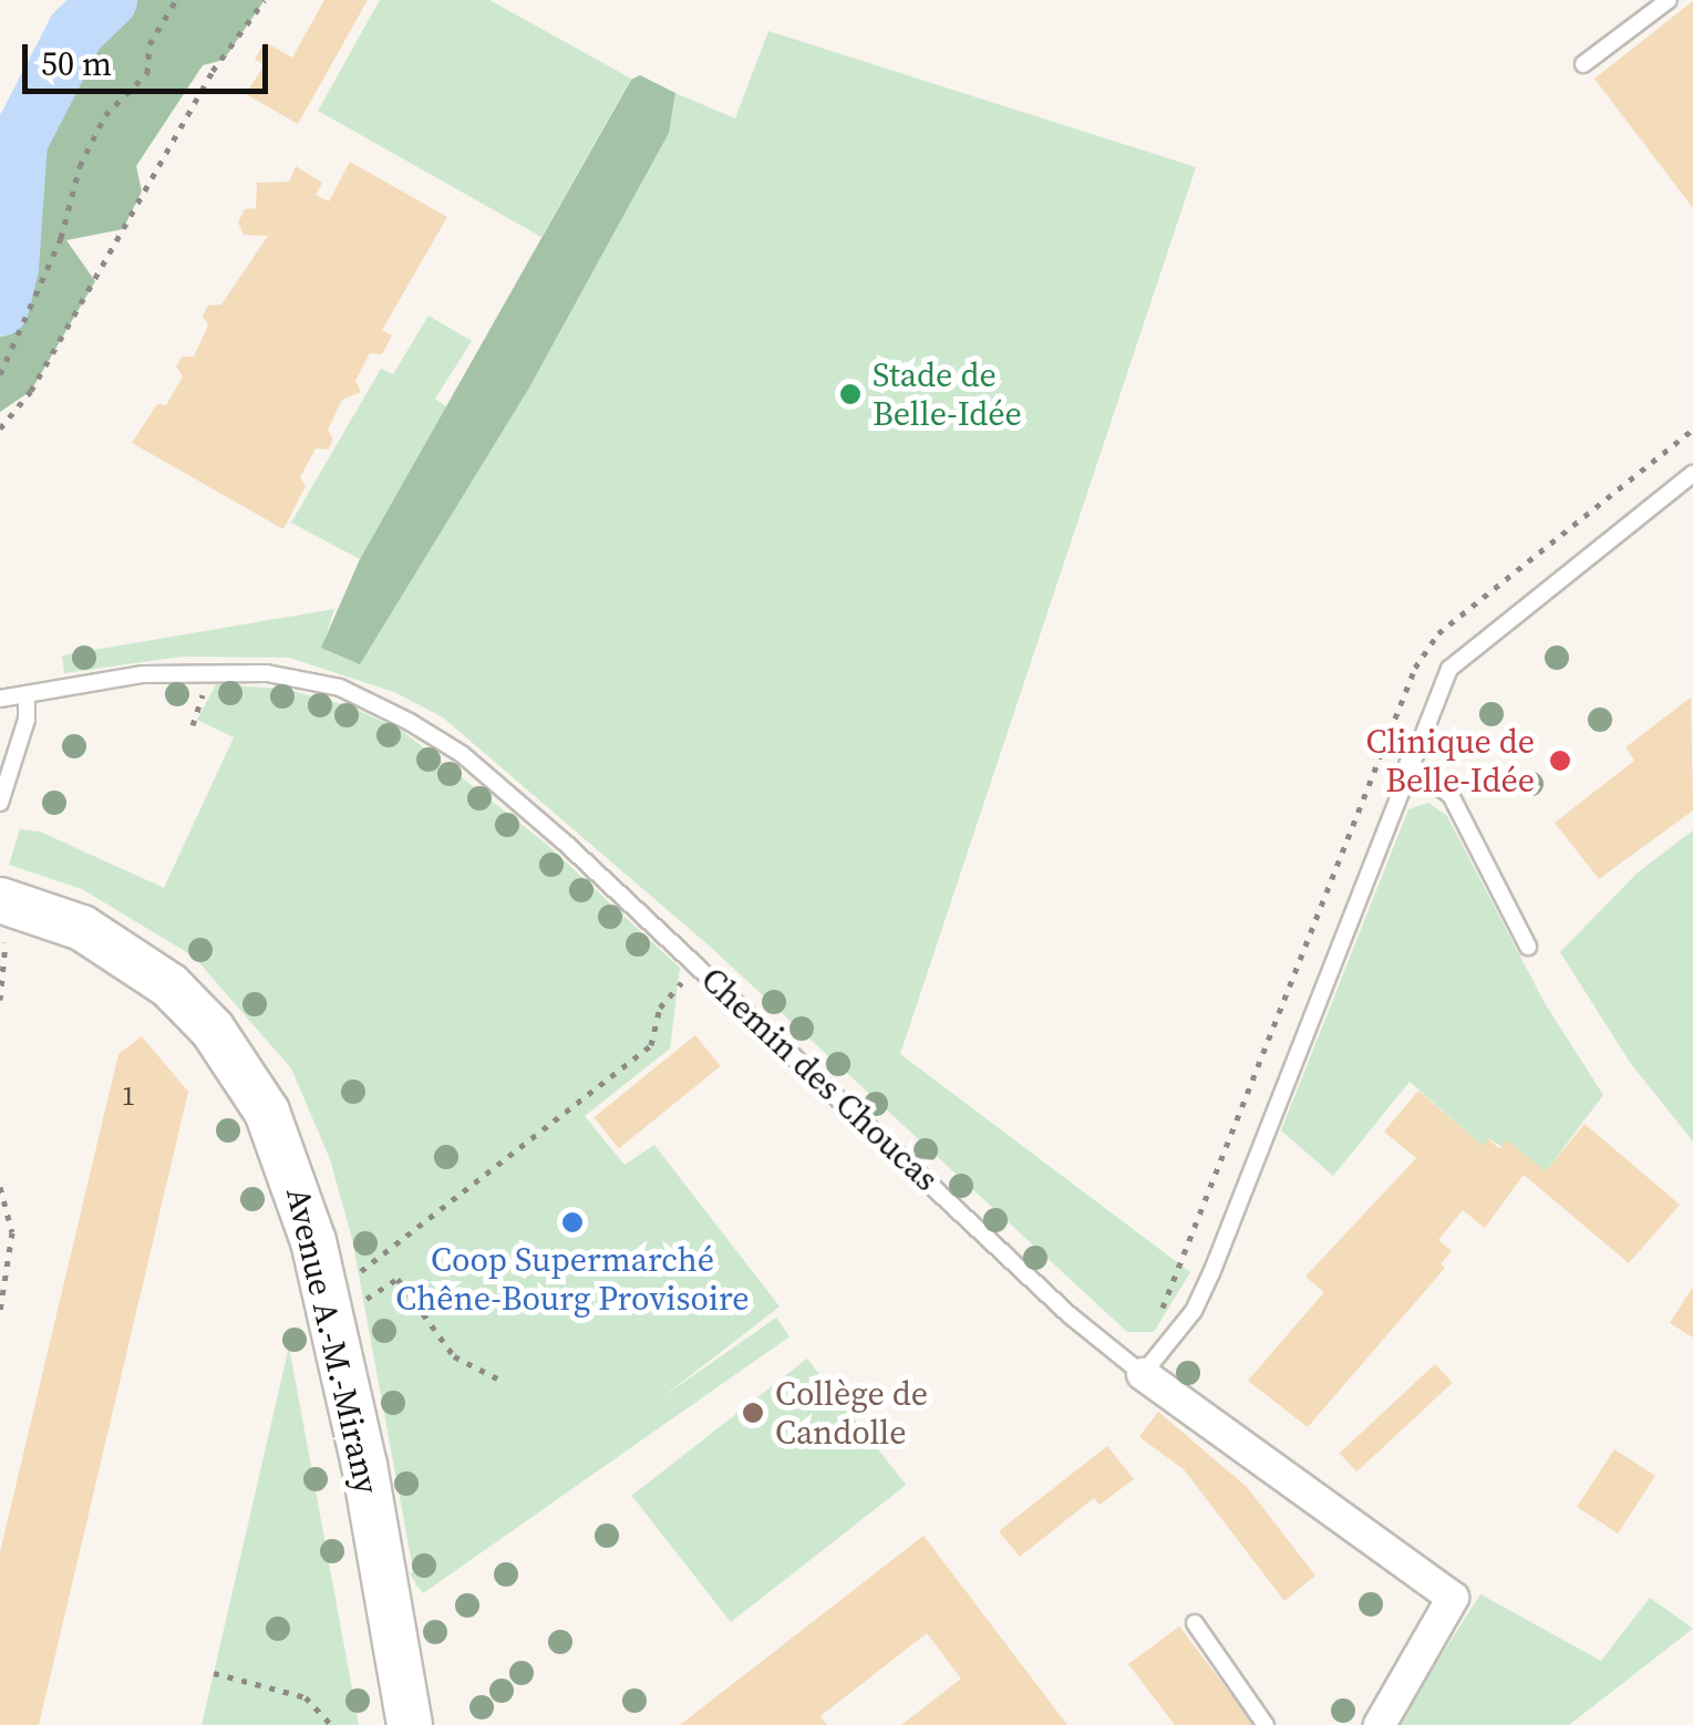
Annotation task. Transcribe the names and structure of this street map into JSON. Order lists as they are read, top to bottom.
{
  "streets": {
    "street": ["Chemin des Choucas", "Avenue A.-M.-Mirany"]
  },
  "places": [
    "Stade de Belle-Idée",
    "Clinique de Belle-Idée",
    "Coop Supermarché Chêne-Bourg Provisoire",
    "Collège de Candolle"
  ],
  "house_numbers": ["1"],
  "scale_bar": "50 m"
}
